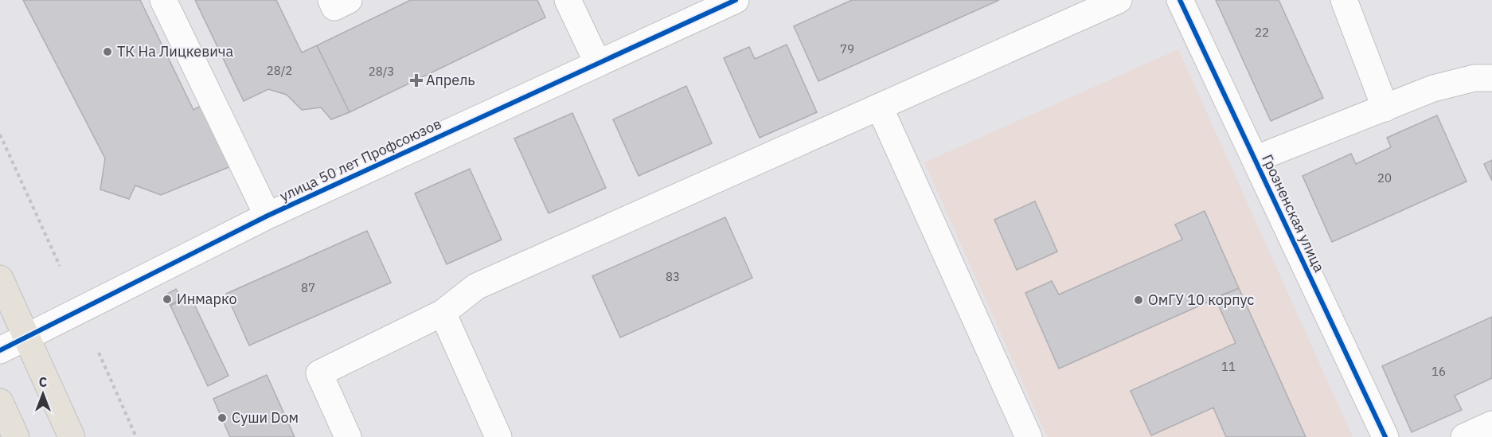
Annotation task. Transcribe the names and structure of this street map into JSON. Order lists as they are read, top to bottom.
{
  "streets": {
    "street": ["улица 50 лет Профсоюзов", "Грозненская улица"]
  },
  "places": {
    "other": [
      "ТК На Лицкевича",
      "Инмарко",
      "ОмГУ 10 корпус",
      "Суши Dом"
    ],
    "health": ["Апрель"]
  },
  "house_numbers": [
    "22",
    "79",
    "28/2",
    "28/3",
    "20",
    "83",
    "87",
    "11",
    "16"
  ],
  "north": "top"
}
